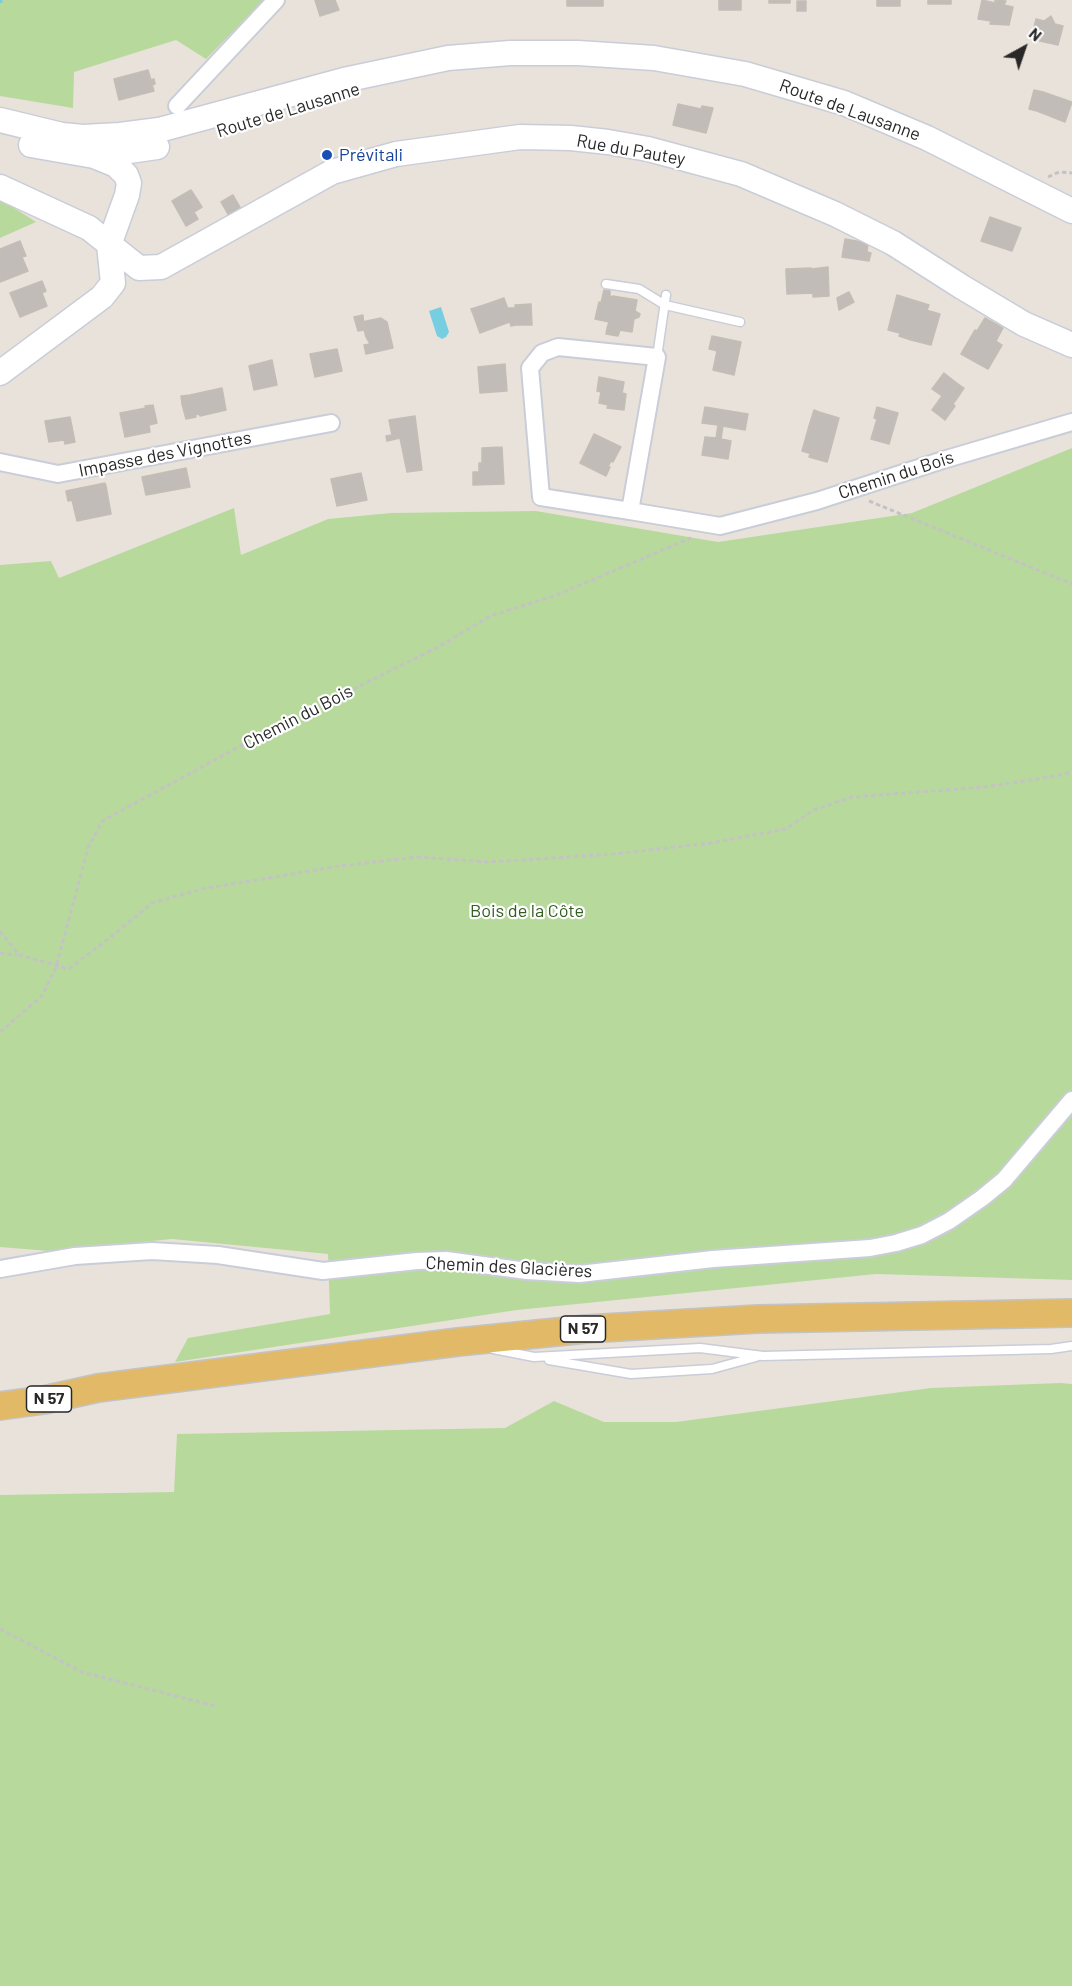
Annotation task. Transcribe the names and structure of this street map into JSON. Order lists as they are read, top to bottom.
{
  "streets": {
    "main road": ["Route de Lausanne", "Rue du Pautey", "N 57"],
    "street": ["Impasse des Vignottes", "Chemin du Bois", "Chemin des Glacières"]
  },
  "parks": ["Bois de la Côte"],
  "places": ["Prévitali"],
  "north": "top right"
}
